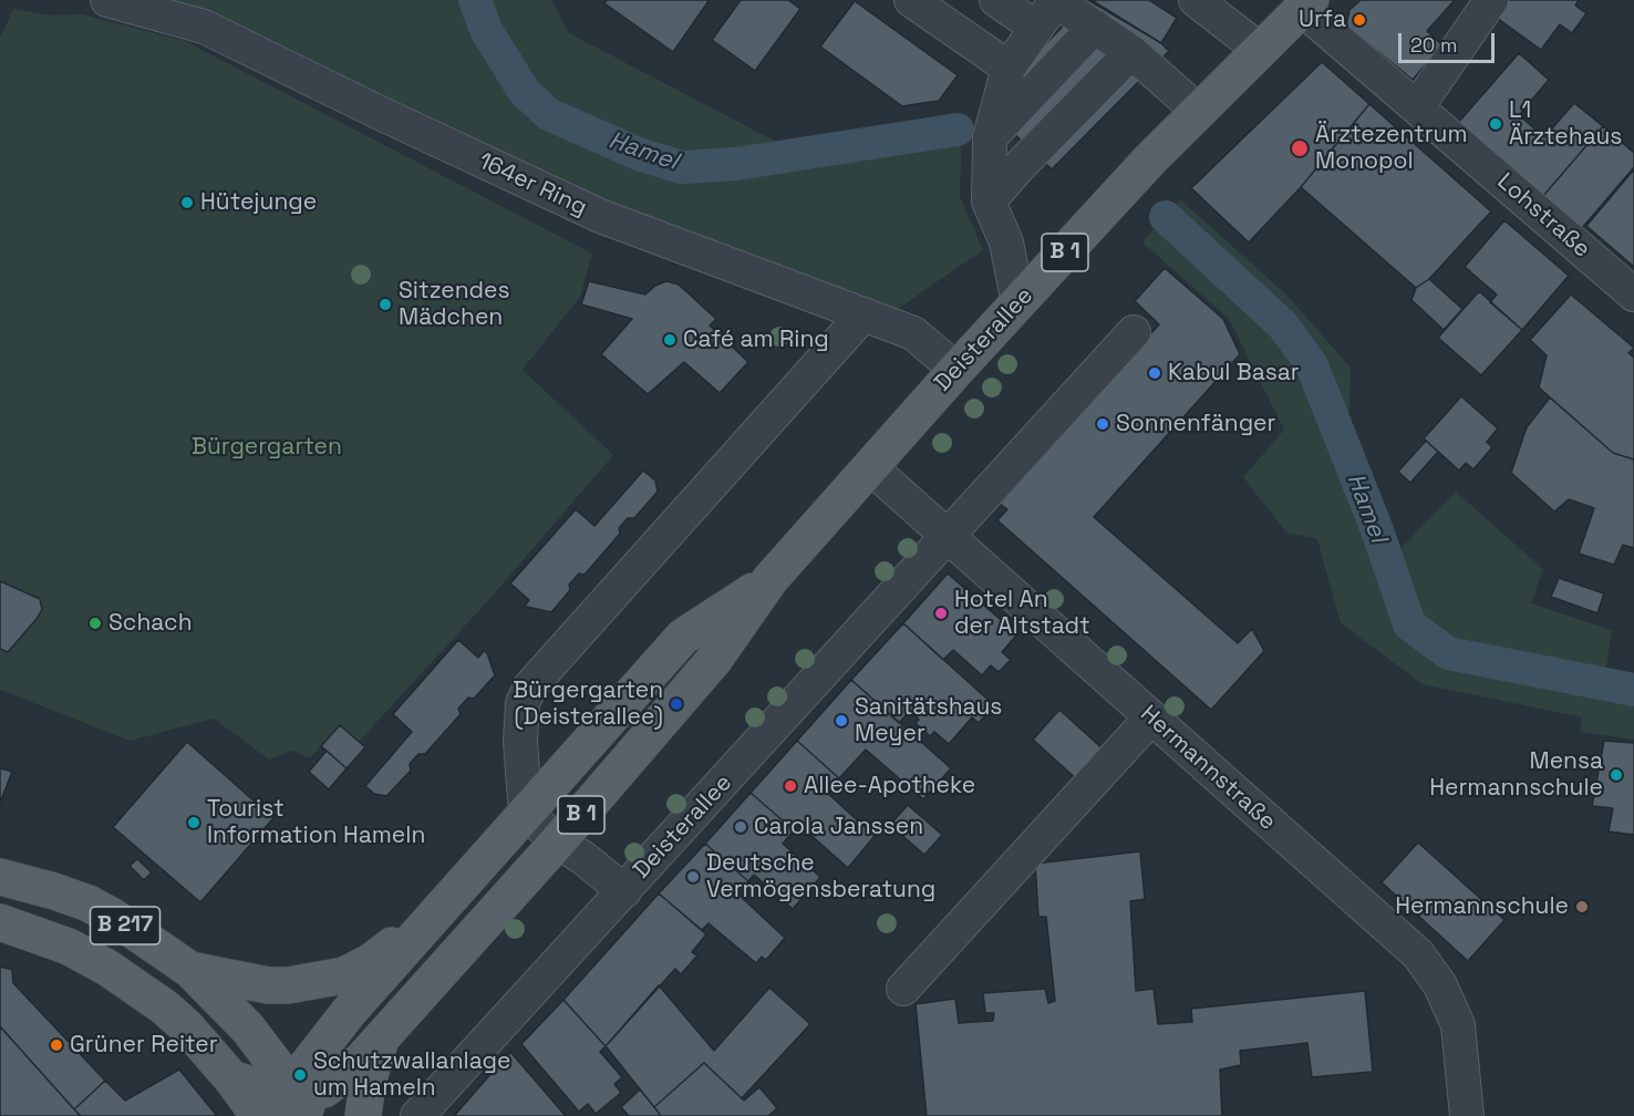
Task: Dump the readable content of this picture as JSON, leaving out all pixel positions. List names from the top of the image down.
{
  "streets": {
    "main road": ["B 1", "Deisterallee", "B 217"],
    "street": ["164er Ring", "Lohstraße", "Hermannstraße"]
  },
  "crossings": [
    ["164er Ring", "Deisterallee"],
    ["Lohstraße", "B 1"],
    ["B 1", "Deisterallee"],
    ["Deisterallee", "Hermannstraße"],
    ["Deisterallee", "B 217"]
  ],
  "water": ["Hamel"],
  "parks": ["Bürgergarten"],
  "places": [
    "Urfa",
    "L1 Ärztehaus",
    "Ärztezentrum Monopol",
    "Hütejunge",
    "Sitzendes Mädchen",
    "Café am Ring",
    "Kabul Basar",
    "Sonnenfänger",
    "Hotel An der Altstadt",
    "Schach",
    "Bürgergarten (Deisterallee)",
    "Sanitätshaus Meyer",
    "Mensa Hermannschule",
    "Allee-Apotheke",
    "Tourist Information Hameln",
    "Carola Janssen",
    "Deutsche Vermögensberatung",
    "Hermannschule",
    "Grüner Reiter",
    "Schutzwallanlage um Hameln"
  ],
  "scale_bar": "20 m"
}
